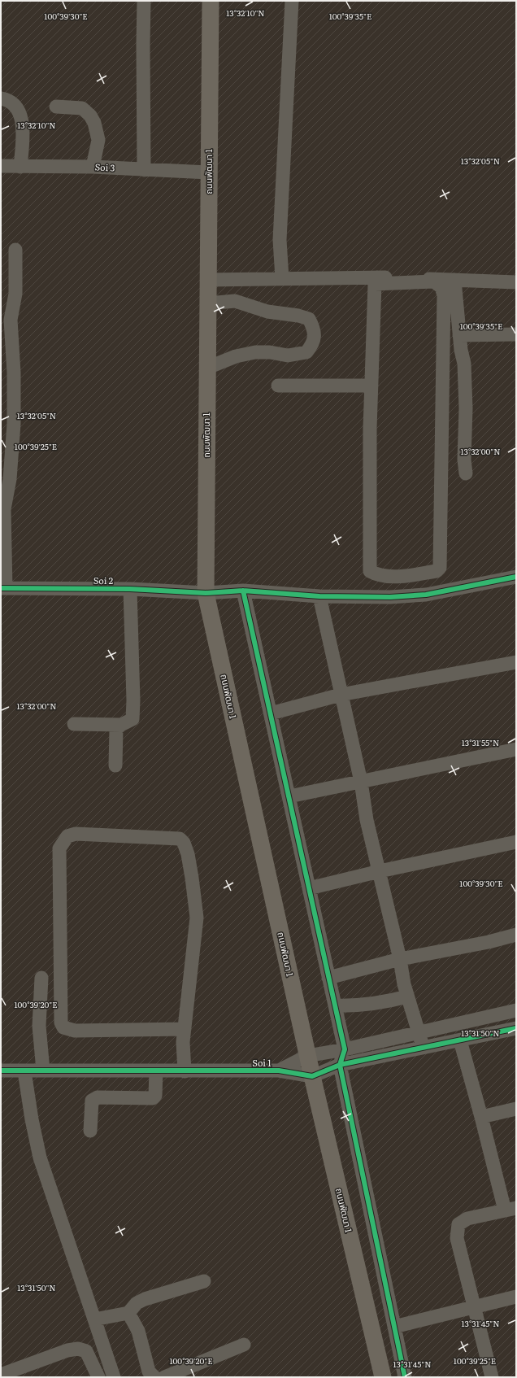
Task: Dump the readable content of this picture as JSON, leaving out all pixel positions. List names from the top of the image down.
{
  "streets": {
    "main road": ["ถนนพัฒนา 1"],
    "street": ["Soi 3", "Soi 2", "Soi 1"]
  },
  "crossings": [
    ["Soi 3", "ถนนพัฒนา 1"],
    ["ถนนพัฒนา 1", "Soi 2"],
    ["ถนนพัฒนา 1", "Soi 1"]
  ],
  "coordinates": [
    "13°32'10\"N",
    "100°39'30\"E",
    "100°39'35\"E",
    "13°32'05\"N",
    "100°39'25\"E",
    "13°32'00\"N",
    "13°31'55\"N",
    "100°39'20\"E",
    "13°31'50\"N",
    "13°31'45\"N"
  ]
}
